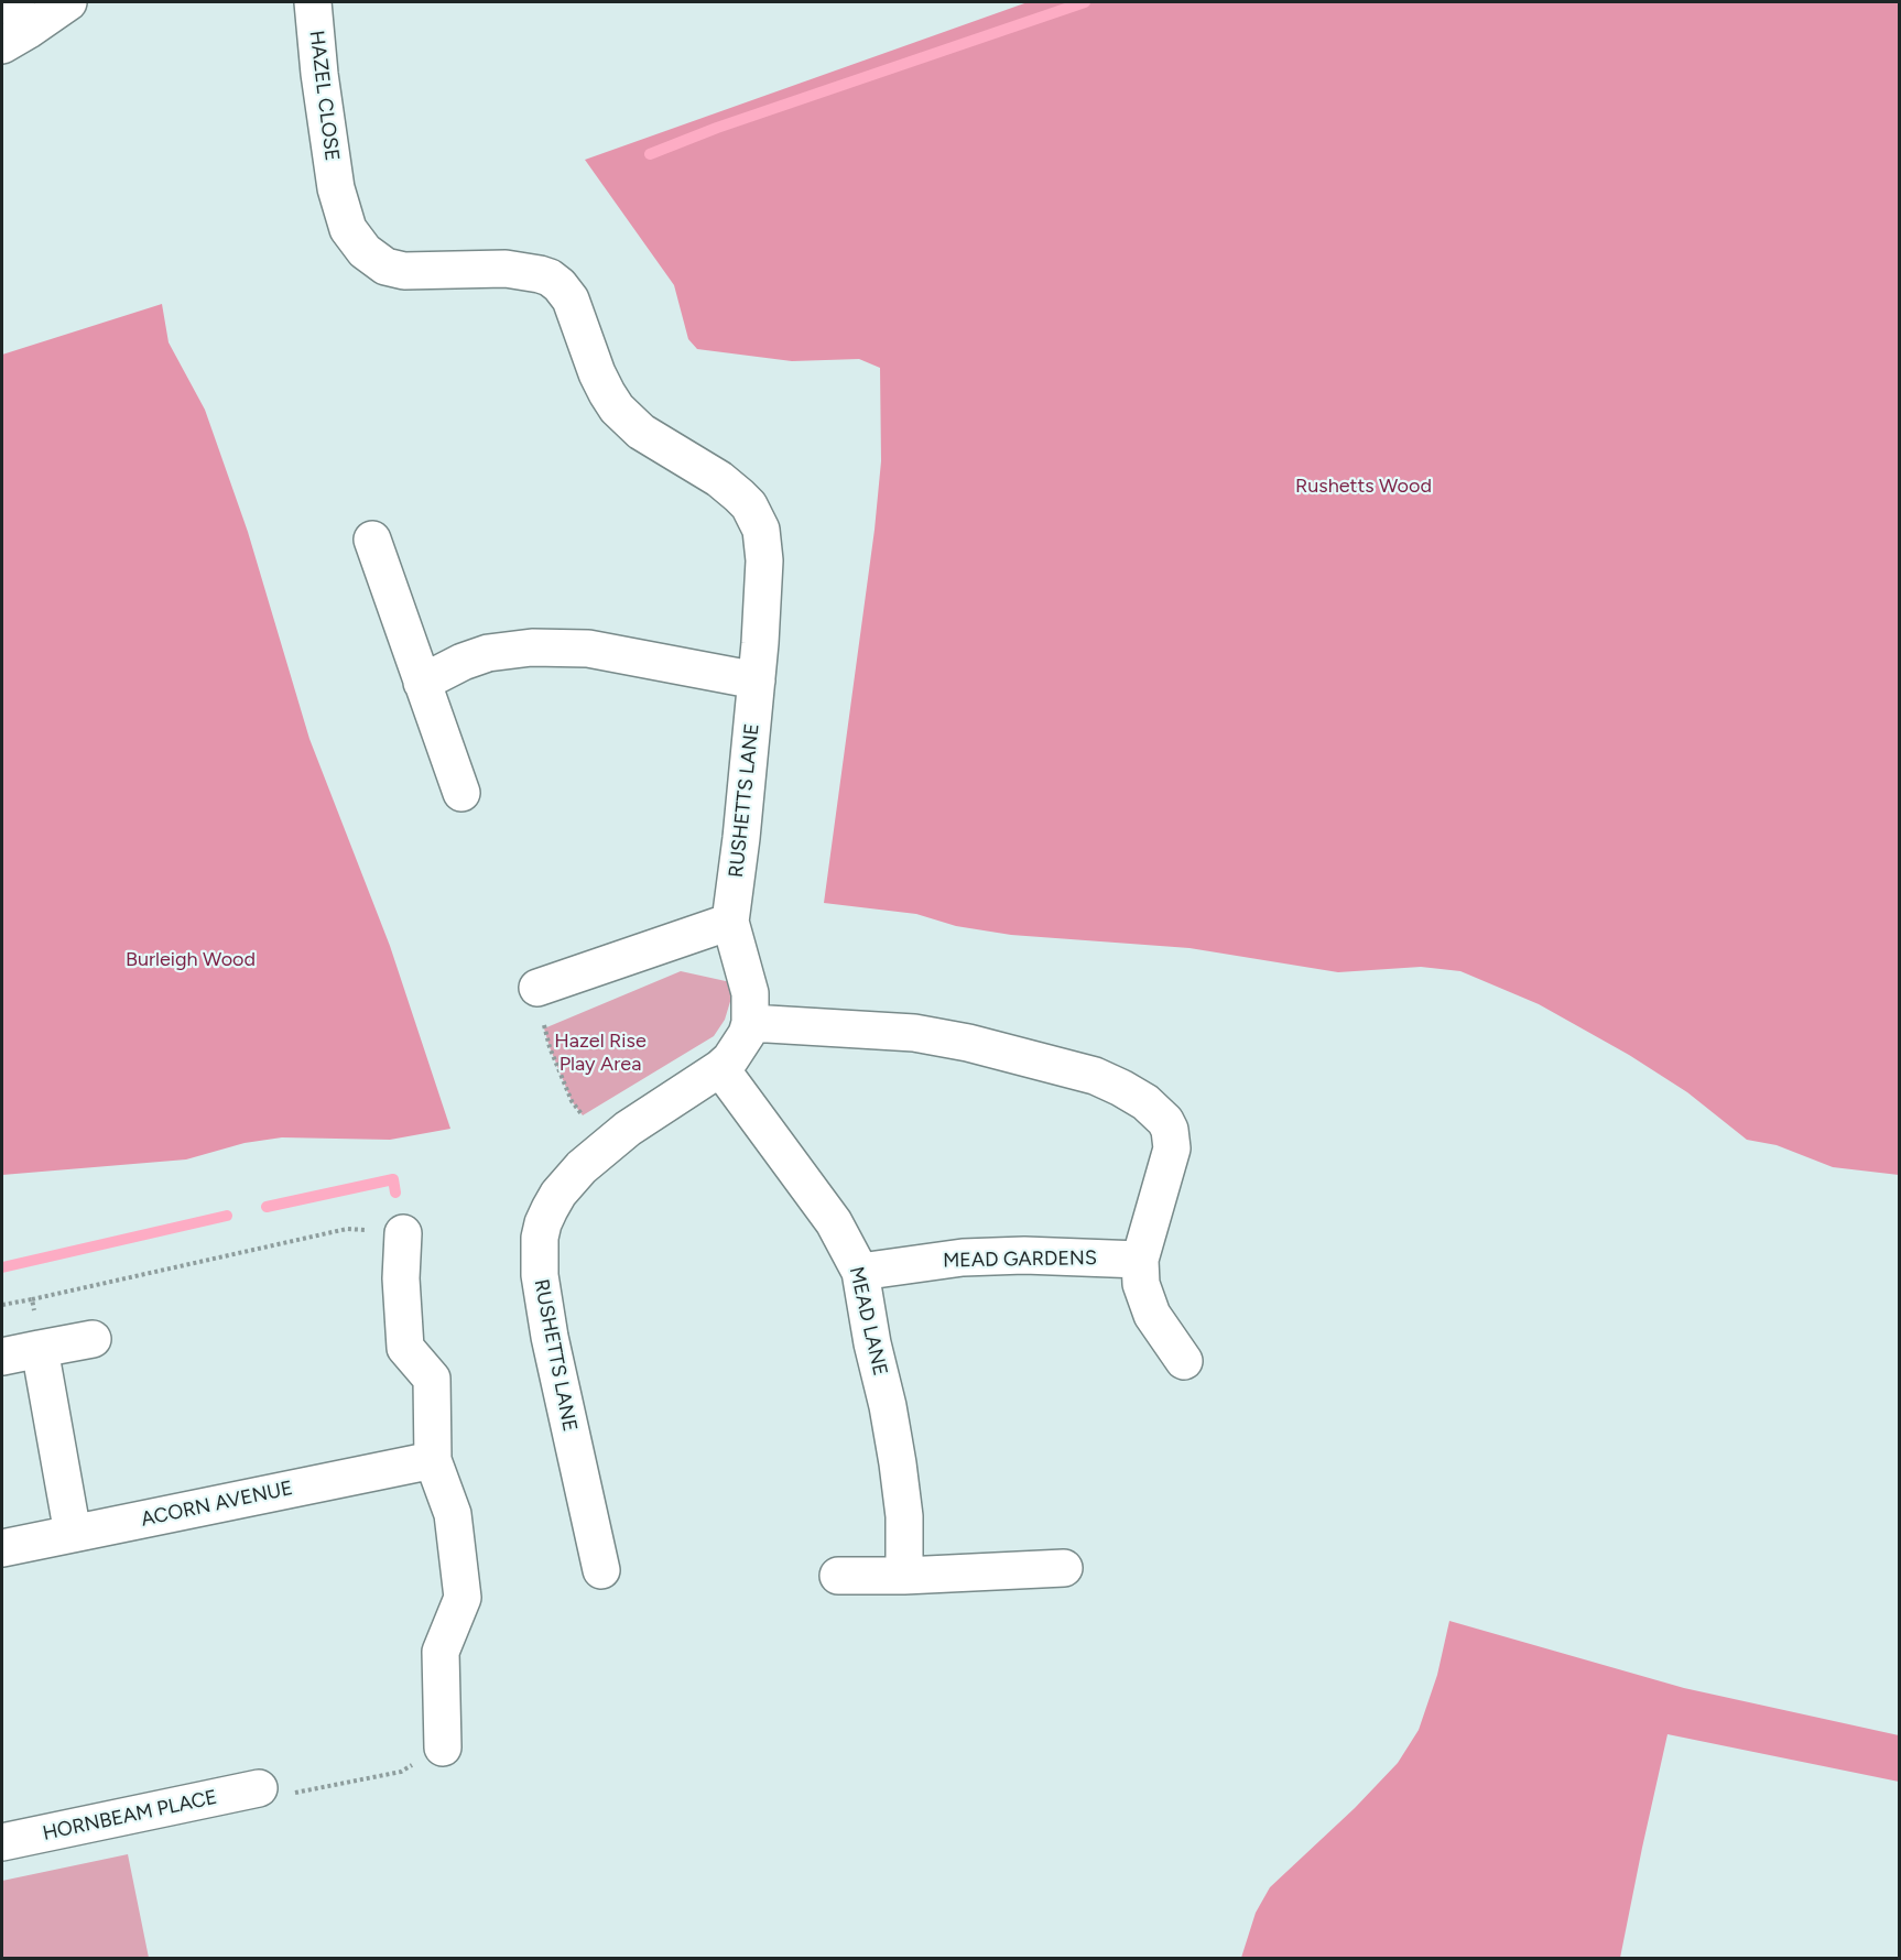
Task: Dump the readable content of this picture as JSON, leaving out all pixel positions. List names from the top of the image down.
{
  "streets": {
    "street": [
      "HAZEL CLOSE",
      "RUSHETTS LANE",
      "MEAD GARDENS",
      "MEAD LANE",
      "ACORN AVENUE",
      "HORNBEAM PLACE"
    ]
  },
  "crossings": [
    ["HAZEL CLOSE", "RUSHETTS LANE"],
    ["RUSHETTS LANE", "MEAD LANE"],
    ["MEAD GARDENS", "MEAD LANE"]
  ],
  "parks": ["Rushetts Wood", "Burleigh Wood", "Hazel Rise Play Area"]
}
